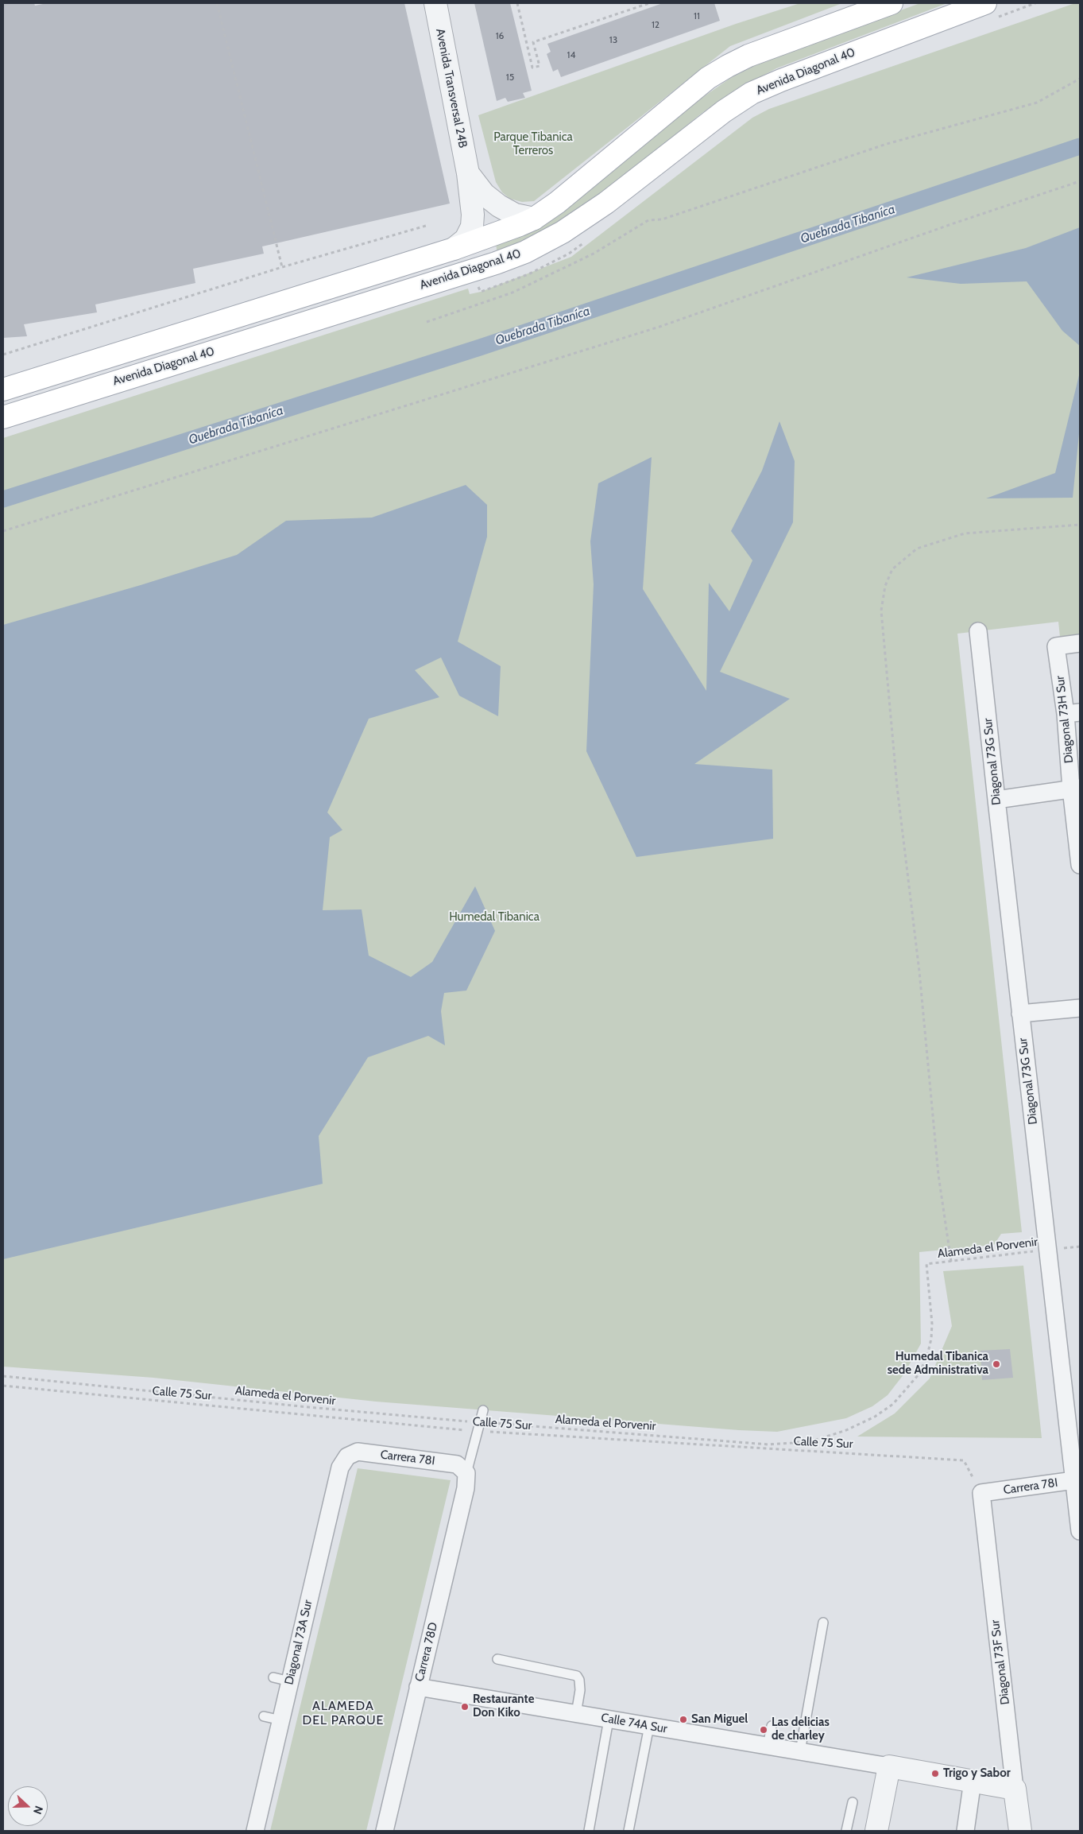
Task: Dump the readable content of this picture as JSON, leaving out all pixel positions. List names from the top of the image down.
{
  "streets": {
    "main road": ["Avenida Diagonal 40"],
    "street": [
      "Avenida Transversal 24B",
      "Diagonal 73H Sur",
      "Diagonal 73G Sur",
      "Carrera 78I",
      "Diagonal 73A Sur",
      "Carrera 78D",
      "Diagonal 73F Sur",
      "Calle 74A Sur"
    ],
    "path": ["Alameda el Porvenir", "Calle 75 Sur"]
  },
  "crossings": [
    ["Avenida Diagonal 40", "Avenida Transversal 24B"],
    ["Diagonal 73G Sur", "Alameda el Porvenir"],
    ["Diagonal 73G Sur", "Carrera 78I"],
    ["Alameda el Porvenir", "Calle 75 Sur"],
    ["Calle 75 Sur", "Carrera 78I"],
    ["Calle 75 Sur", "Diagonal 73F Sur"],
    ["Carrera 78I", "Diagonal 73A Sur"],
    ["Carrera 78I", "Carrera 78D"],
    ["Carrera 78I", "Diagonal 73F Sur"],
    ["Carrera 78D", "Calle 74A Sur"],
    ["Diagonal 73F Sur", "Calle 74A Sur"]
  ],
  "districts": ["ALAMEDA DEL PARQUE"],
  "water": ["Quebrada Tibaníca"],
  "parks": ["Parque Tibanica Terreros", "Humedal Tibanica"],
  "places": [
    "Humedal Tibanica sede Administrativa",
    "Restaurante Don Kiko",
    "San Miguel",
    "Las delicias de charley",
    "Trigo y Sabor"
  ],
  "house_numbers": [
    "11",
    "12",
    "16",
    "13",
    "14",
    "15"
  ],
  "north": "right"
}
